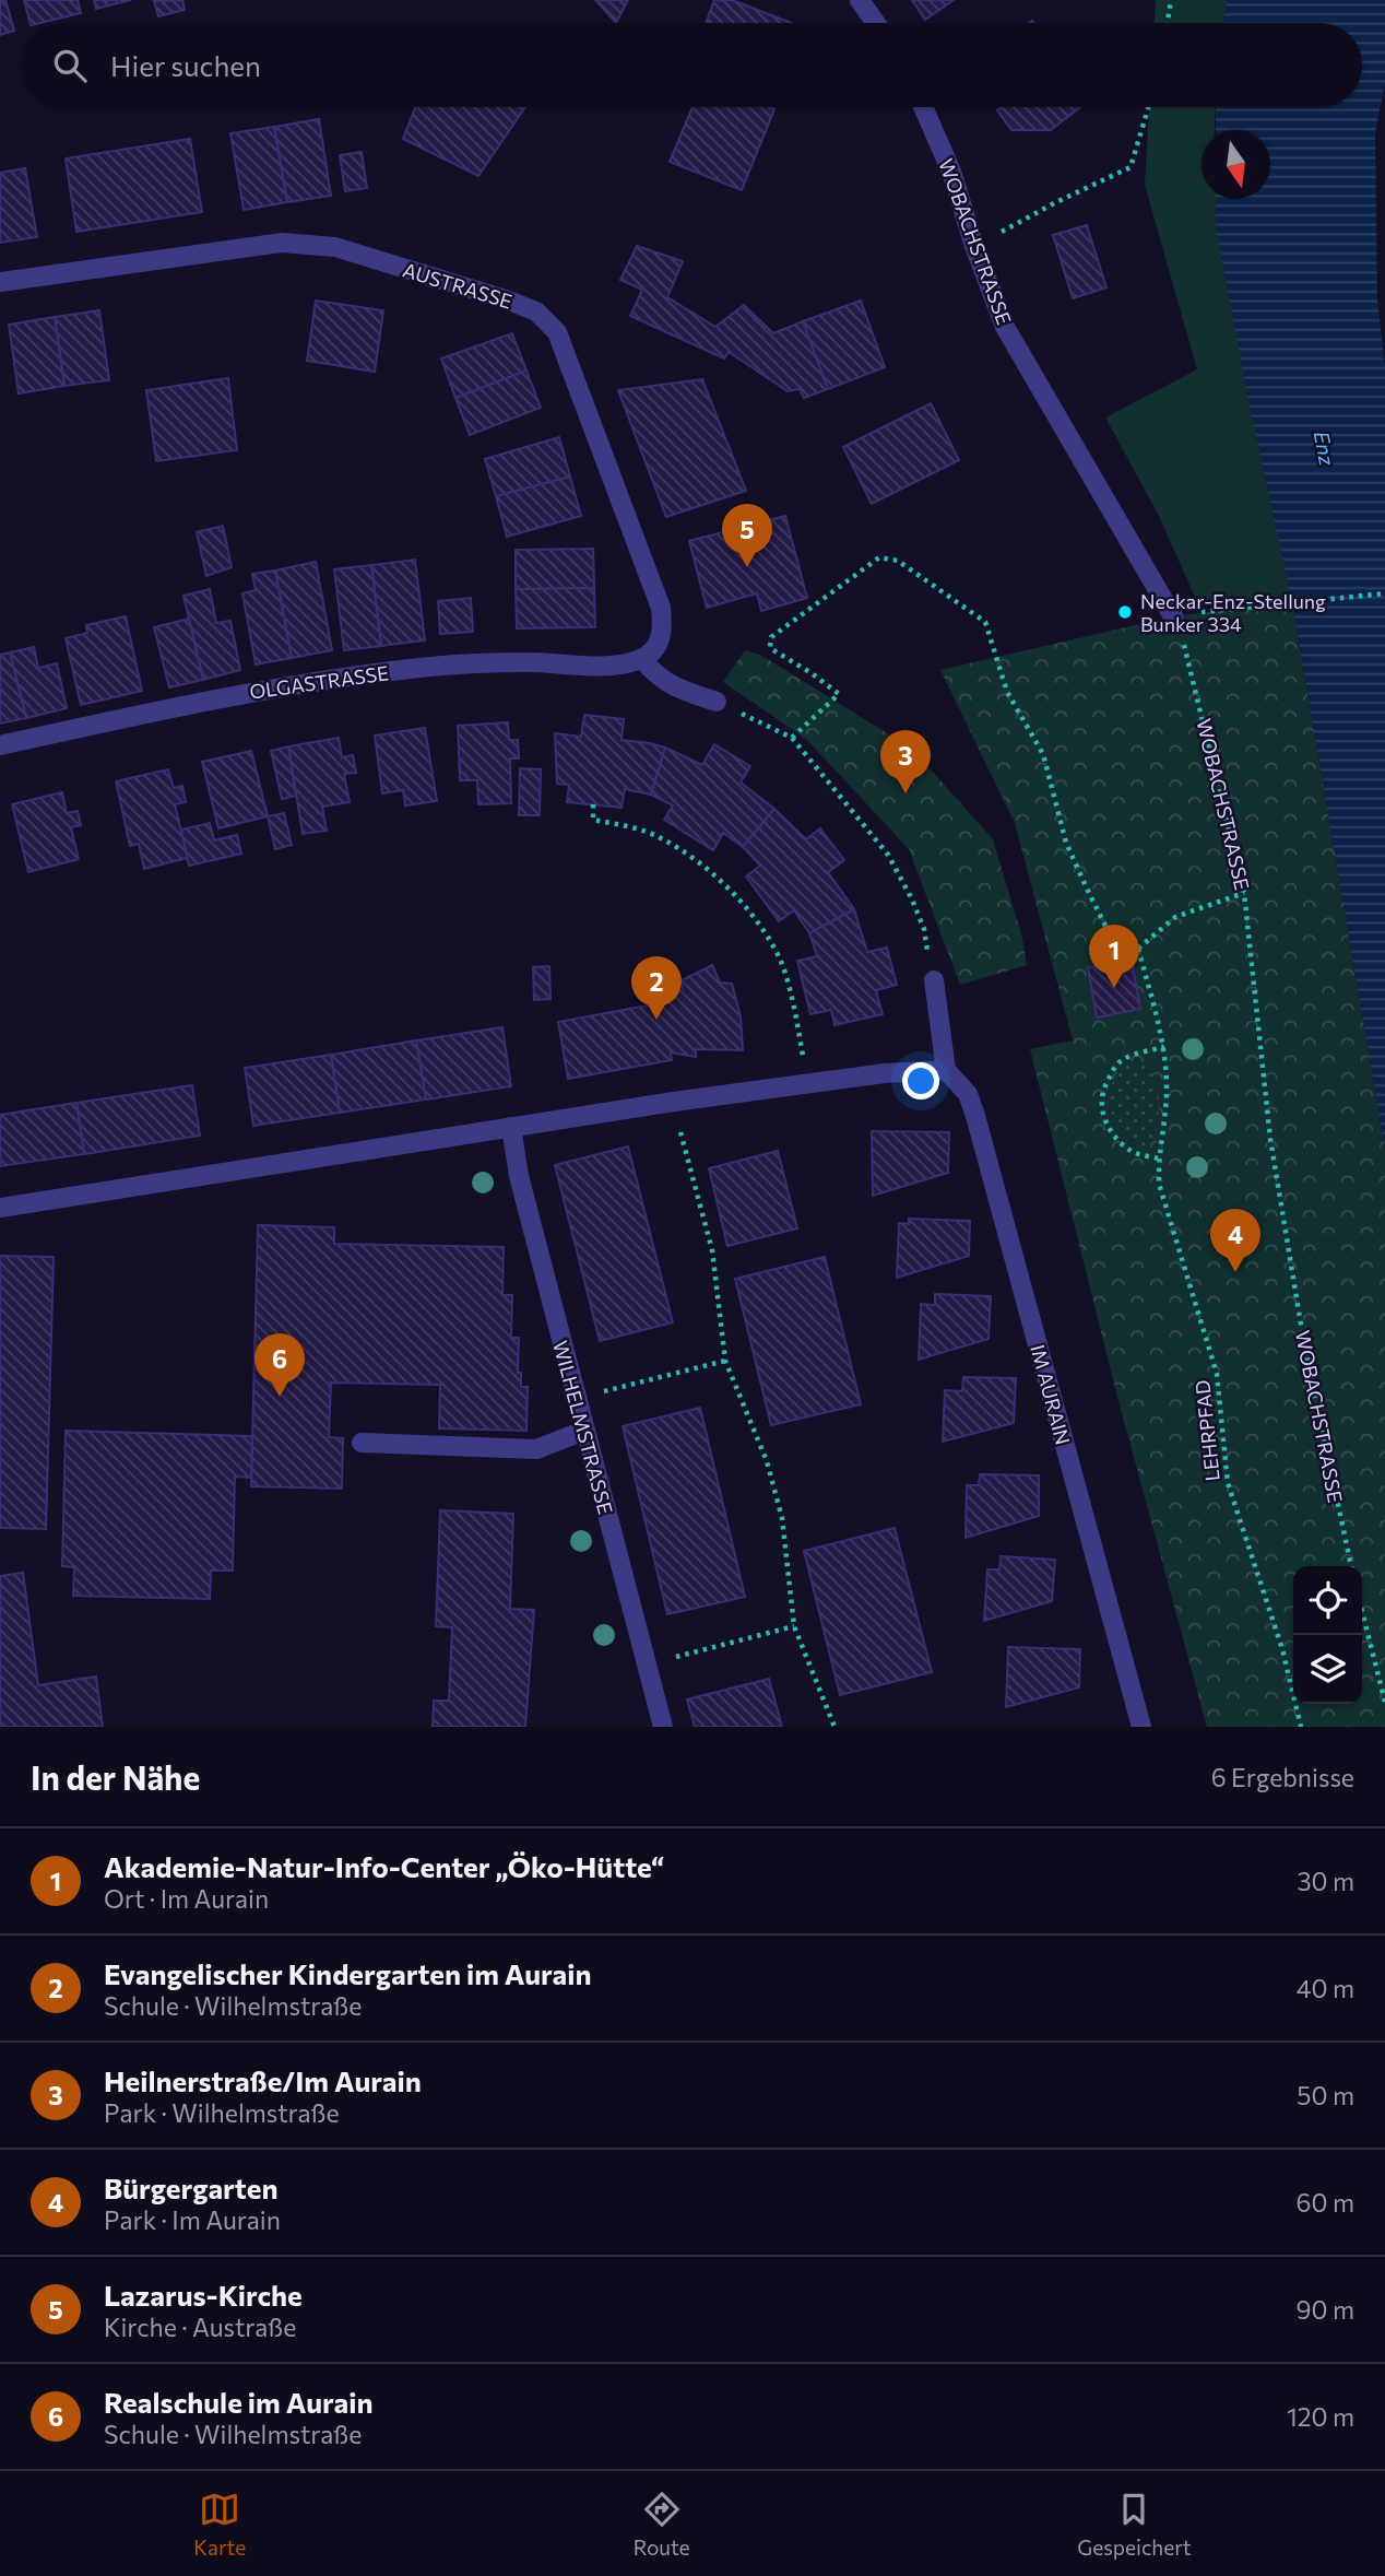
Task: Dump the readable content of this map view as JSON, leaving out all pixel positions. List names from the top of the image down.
{
  "streets": {
    "street": [
      "WOBACHSTRASSE",
      "AUSTRASSE",
      "OLGASTRASSE",
      "IM AURAIN",
      "WILHELMSTRASSE"
    ],
    "path": ["LEHRPFAD"]
  },
  "crossings": [
    ["AUSTRASSE", "OLGASTRASSE"]
  ],
  "water": ["Enz"],
  "places": ["Neckar-Enz-Stellung Bunker 334"],
  "north": "bottom",
  "page": {
    "search": "Hier suchen",
    "pins": [
      "5",
      "3",
      "1",
      "2",
      "4",
      "6"
    ],
    "heading": ["In der Nähe", "6 Ergebnisse"],
    "list": [
      {
        "mark": "1",
        "name": "Akademie-Natur-Info-Center „Öko-Hütte“",
        "note": "Ort · Im Aurain",
        "value": "30 m"
      },
      {
        "mark": "2",
        "name": "Evangelischer Kindergarten im Aurain",
        "note": "Schule · Wilhelmstraße",
        "value": "40 m"
      },
      {
        "mark": "3",
        "name": "Heilnerstraße/Im Aurain",
        "note": "Park · Wilhelmstraße",
        "value": "50 m"
      },
      {
        "mark": "4",
        "name": "Bürgergarten",
        "note": "Park · Im Aurain",
        "value": "60 m"
      },
      {
        "mark": "5",
        "name": "Lazarus-Kirche",
        "note": "Kirche · Austraße",
        "value": "90 m"
      },
      {
        "mark": "6",
        "name": "Realschule im Aurain",
        "note": "Schule · Wilhelmstraße",
        "value": "120 m"
      }
    ],
    "nav": ["Karte", "Route", "Gespeichert"]
  }
}
